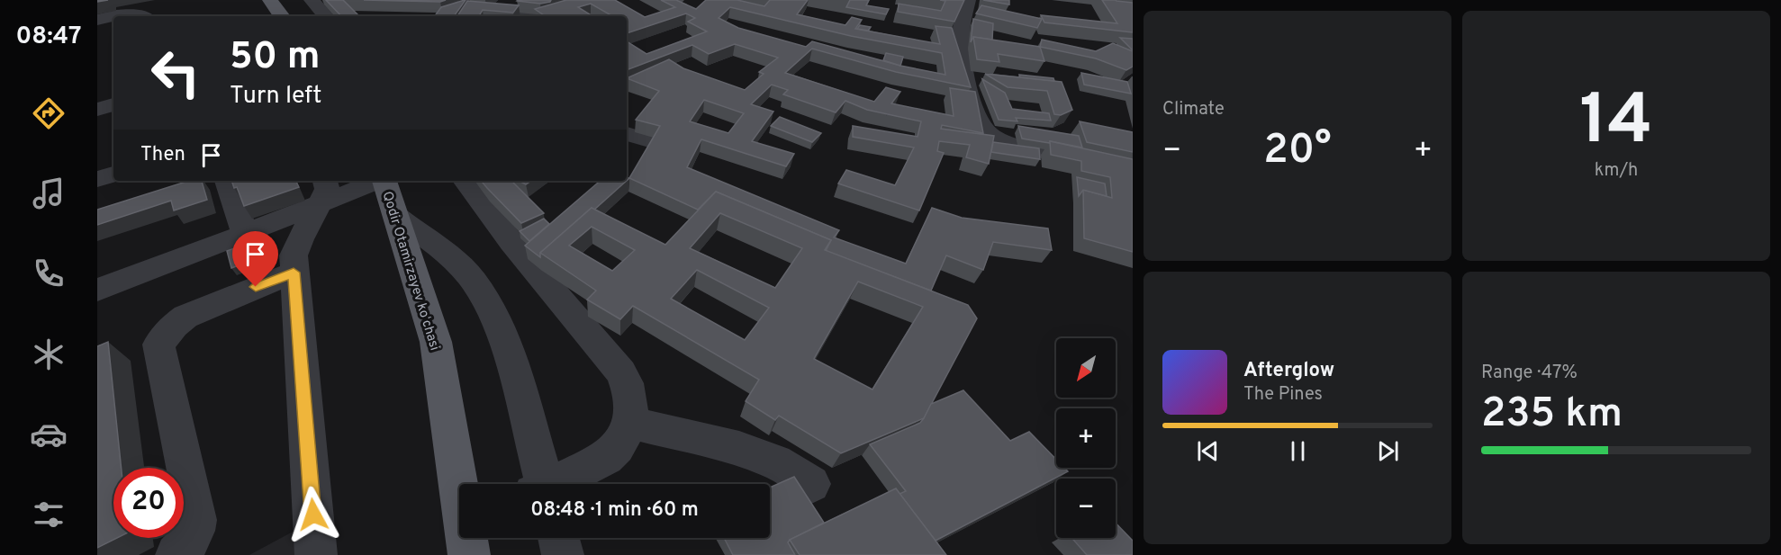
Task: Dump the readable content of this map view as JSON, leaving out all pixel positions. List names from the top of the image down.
{
  "streets": {
    "main road": ["Qodir Otamirzayev koʻchasi"]
  },
  "north": "bottom left",
  "page": {
    "tabs": "08:47",
    "tile": [
      "Climate",
      ["14", "km/h"],
      ["Range · 47%", "235 km"]
    ],
    "turn": ["50 m", "Turn left"],
    "then": "Then",
    "heat": ["−", "20°", "+"],
    "map_buttons": ["+", "−"],
    "song": ["Afterglow", "The Pines"],
    "limit": "20",
    "trip": "08:48 · 1 min · 60 m"
  }
}
